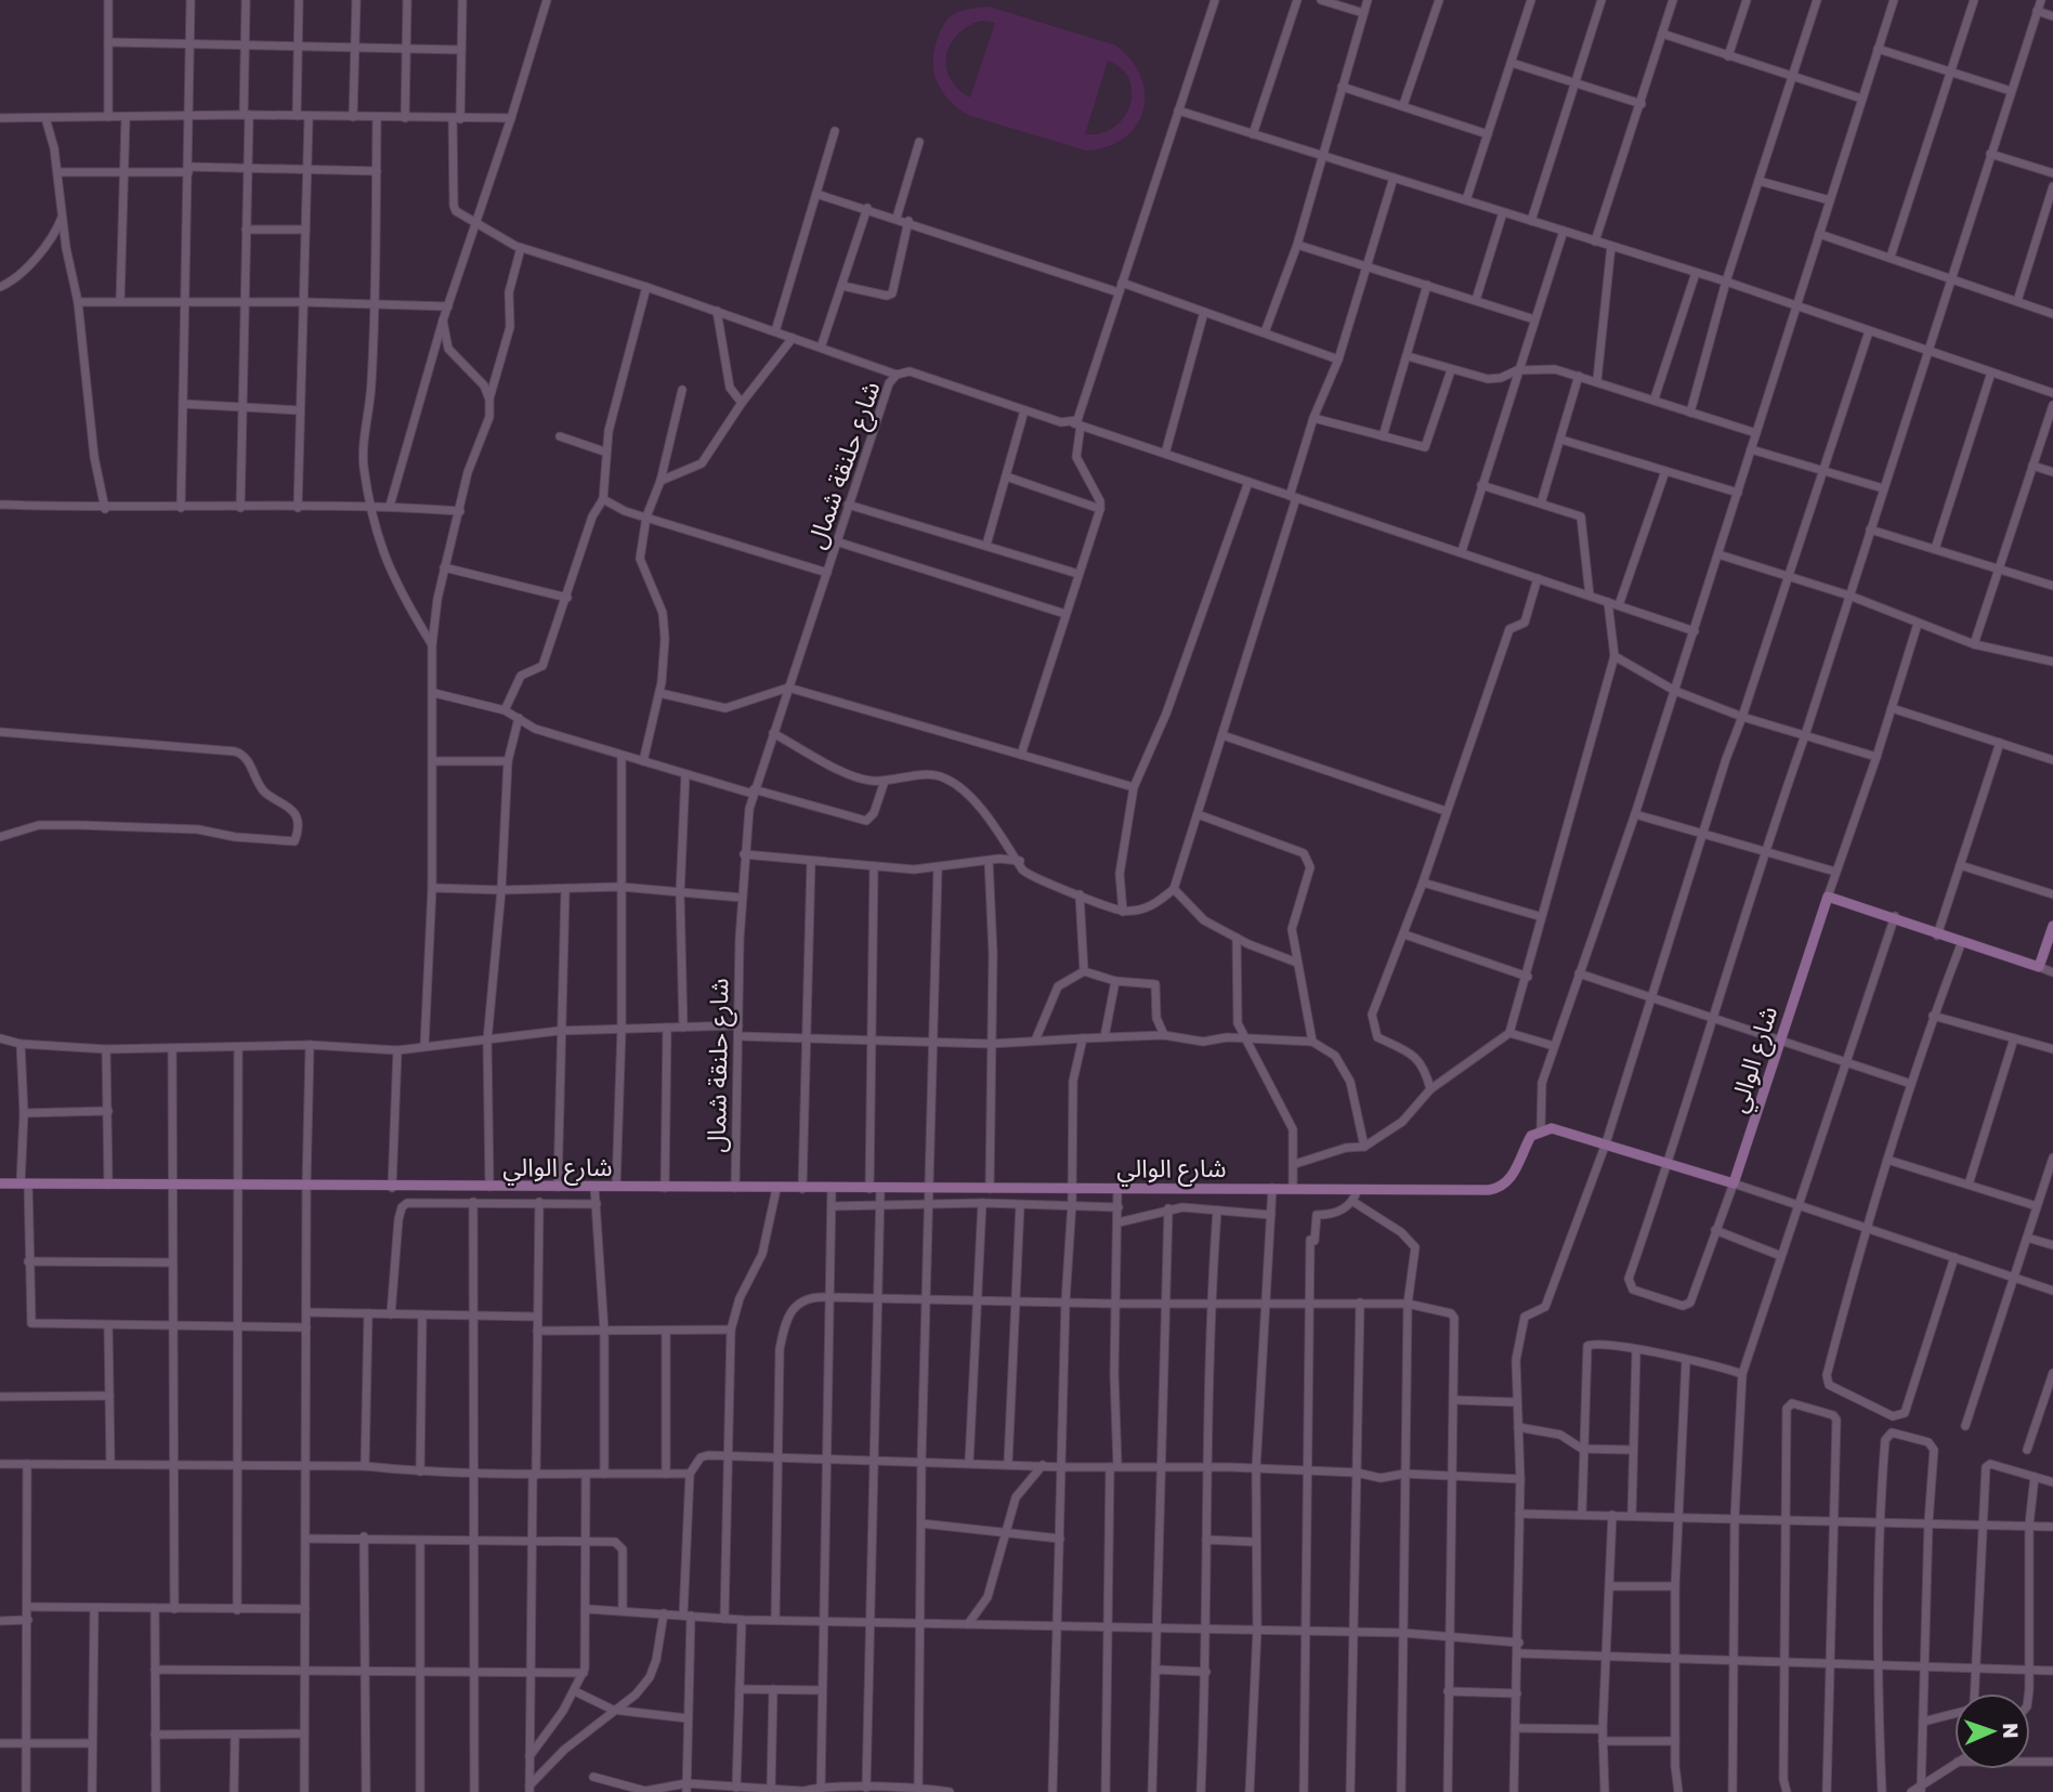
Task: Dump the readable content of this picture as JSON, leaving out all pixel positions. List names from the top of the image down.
{
  "streets": {
    "main road": ["شارع الوالي"],
    "street": ["شارع حلنقة شمال"]
  },
  "crossings": [
    ["شارع حلنقة شمال", "شارع الوالي"]
  ],
  "north": "right"
}
